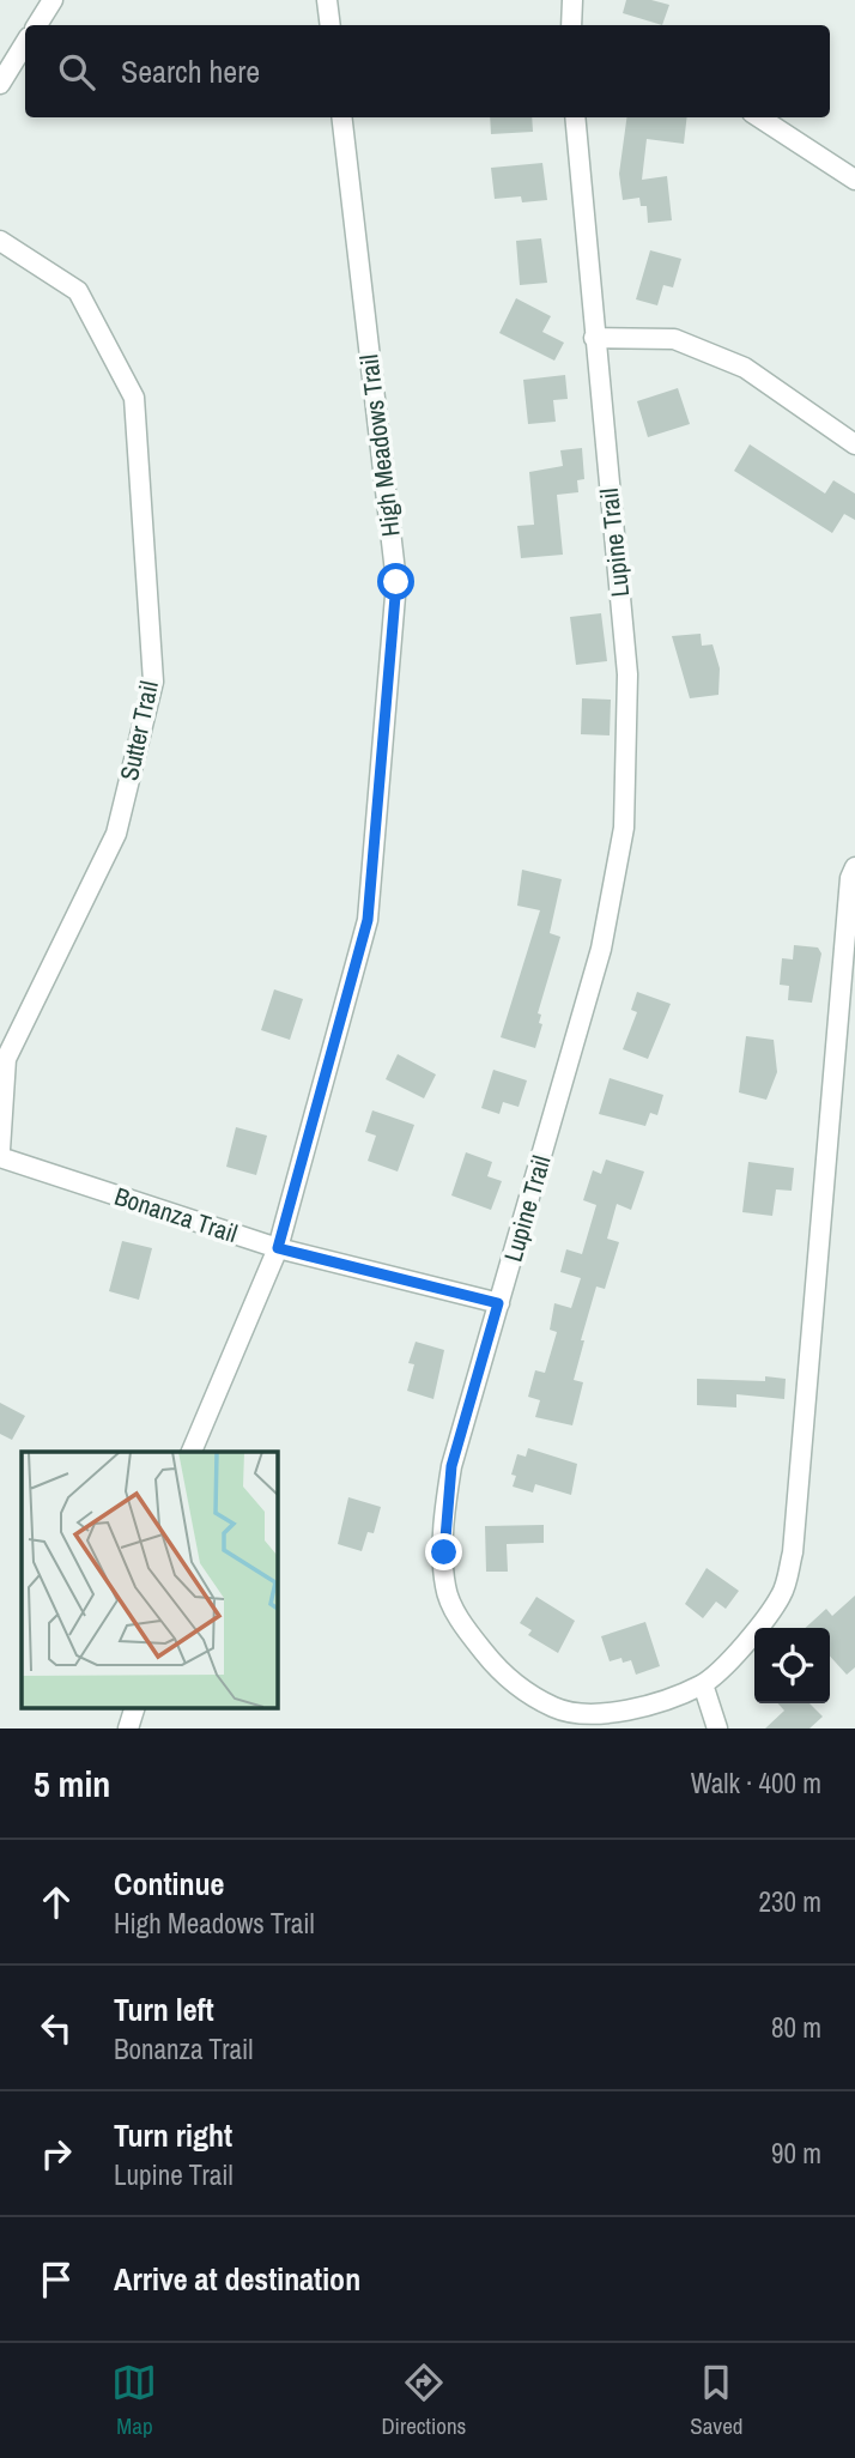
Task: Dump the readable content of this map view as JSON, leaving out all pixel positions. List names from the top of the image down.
{
  "streets": {
    "street": [
      "High Meadows Trail",
      "Lupine Trail",
      "Sutter Trail",
      "Bonanza Trail"
    ]
  },
  "crossings": [
    ["High Meadows Trail", "Bonanza Trail"],
    ["Lupine Trail", "Bonanza Trail"]
  ],
  "page": {
    "search": "Search here",
    "heading": ["5 min", "Walk · 400 m"],
    "list": [
      ["Continue", "High Meadows Trail", "230 m"],
      ["Turn left", "Bonanza Trail", "80 m"],
      ["Turn right", "Lupine Trail", "90 m"],
      "Arrive at destination"
    ],
    "nav": ["Map", "Directions", "Saved"]
  }
}
